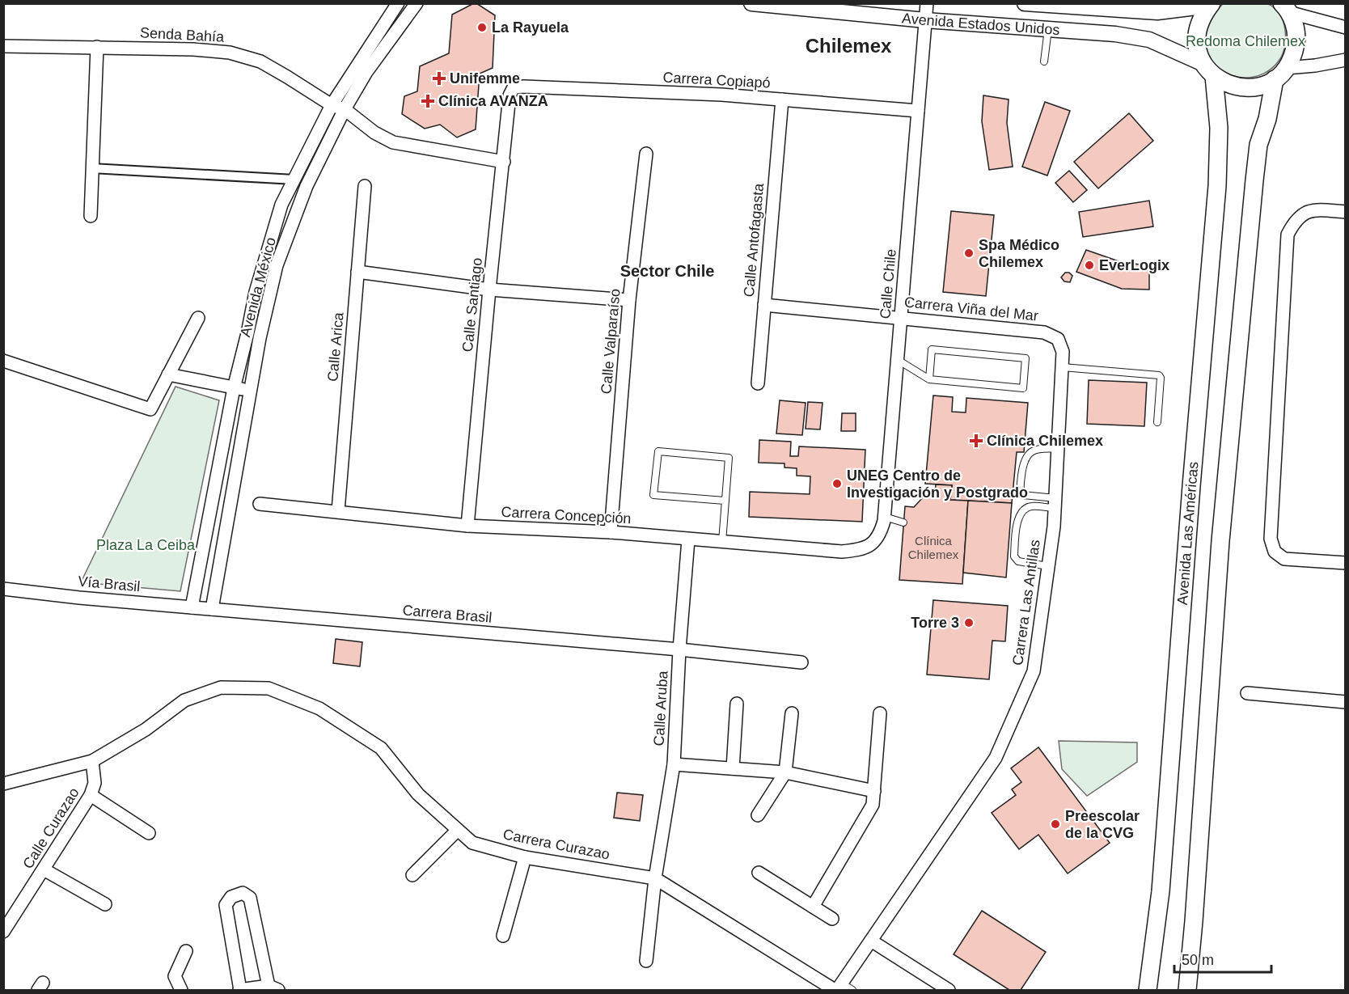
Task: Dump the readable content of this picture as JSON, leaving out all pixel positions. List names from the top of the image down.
{
  "streets": {
    "main road": ["Avenida Las Américas"],
    "street": [
      "Avenida Estados Unidos",
      "Senda Bahía",
      "Carrera Copiapó",
      "Calle Antofagasta",
      "Calle Chile",
      "Avenida México",
      "Calle Santiago",
      "Carrera Viña del Mar",
      "Calle Valparaíso",
      "Calle Arica",
      "Carrera Concepción",
      "Vía Brasil",
      "Carrera Las Antillas",
      "Carrera Brasil",
      "Calle Aruba",
      "Calle Curazao",
      "Carrera Curazao"
    ]
  },
  "crossings": [
    ["Avenida Estados Unidos", "Calle Chile"],
    ["Avenida Estados Unidos", "Avenida Las Américas"],
    ["Senda Bahía", "Avenida México"],
    ["Carrera Copiapó", "Calle Antofagasta"],
    ["Carrera Copiapó", "Calle Chile"],
    ["Carrera Copiapó", "Calle Santiago"],
    ["Calle Antofagasta", "Carrera Viña del Mar"],
    ["Calle Chile", "Carrera Viña del Mar"],
    ["Calle Chile", "Carrera Concepción"],
    ["Avenida México", "Vía Brasil"],
    ["Avenida México", "Carrera Brasil"],
    ["Calle Santiago", "Carrera Concepción"],
    ["Carrera Viña del Mar", "Carrera Las Antillas"],
    ["Calle Valparaíso", "Carrera Concepción"],
    ["Calle Arica", "Carrera Concepción"],
    ["Carrera Concepción", "Calle Aruba"],
    ["Vía Brasil", "Carrera Brasil"],
    ["Carrera Brasil", "Calle Aruba"],
    ["Calle Aruba", "Carrera Curazao"],
    ["Calle Curazao", "Carrera Curazao"]
  ],
  "districts": ["Chilemex", "Sector Chile"],
  "parks": ["Redoma Chilemex", "Plaza La Ceiba"],
  "places": {
    "other": [
      "La Rayuela",
      "Spa Médico Chilemex",
      "EverLogix",
      "UNEG Centro de Investigación y Postgrado",
      "Torre 3",
      "Preescolar de la CVG"
    ],
    "health": ["Unifemme", "Clínica AVANZA", "Clínica Chilemex"]
  },
  "house_numbers": ["Clínica Chilemex"],
  "scale_bar": "50 m"
}
